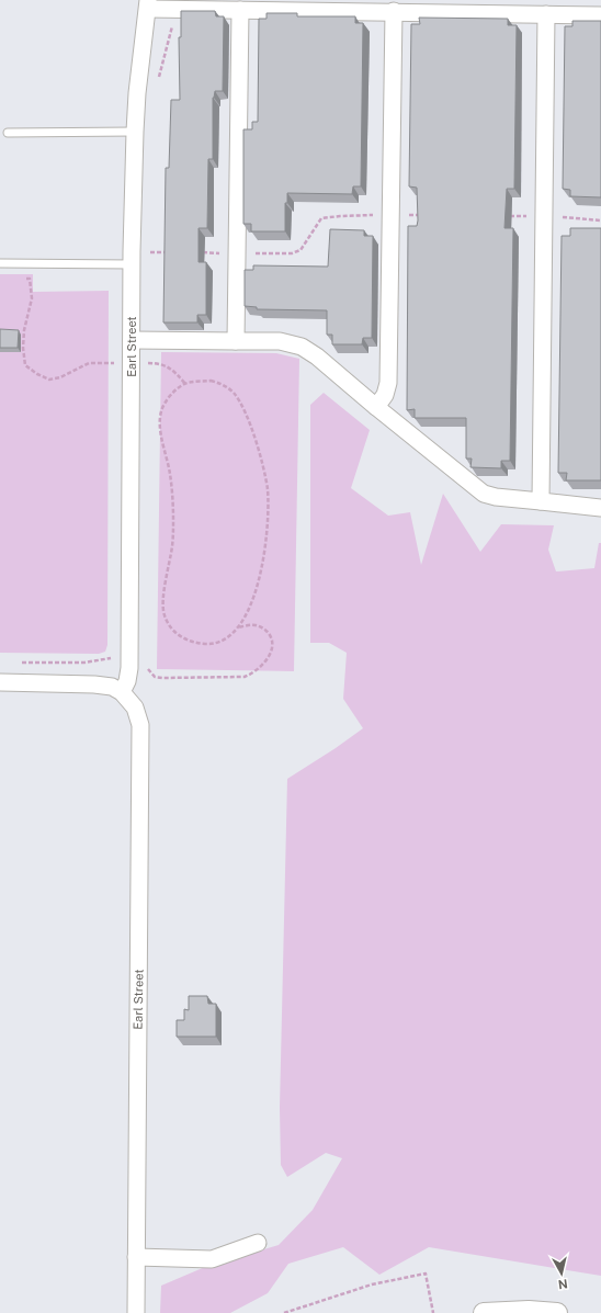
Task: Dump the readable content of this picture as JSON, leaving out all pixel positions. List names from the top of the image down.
{
  "streets": {
    "street": ["Earl Street"]
  },
  "north": "bottom"
}
